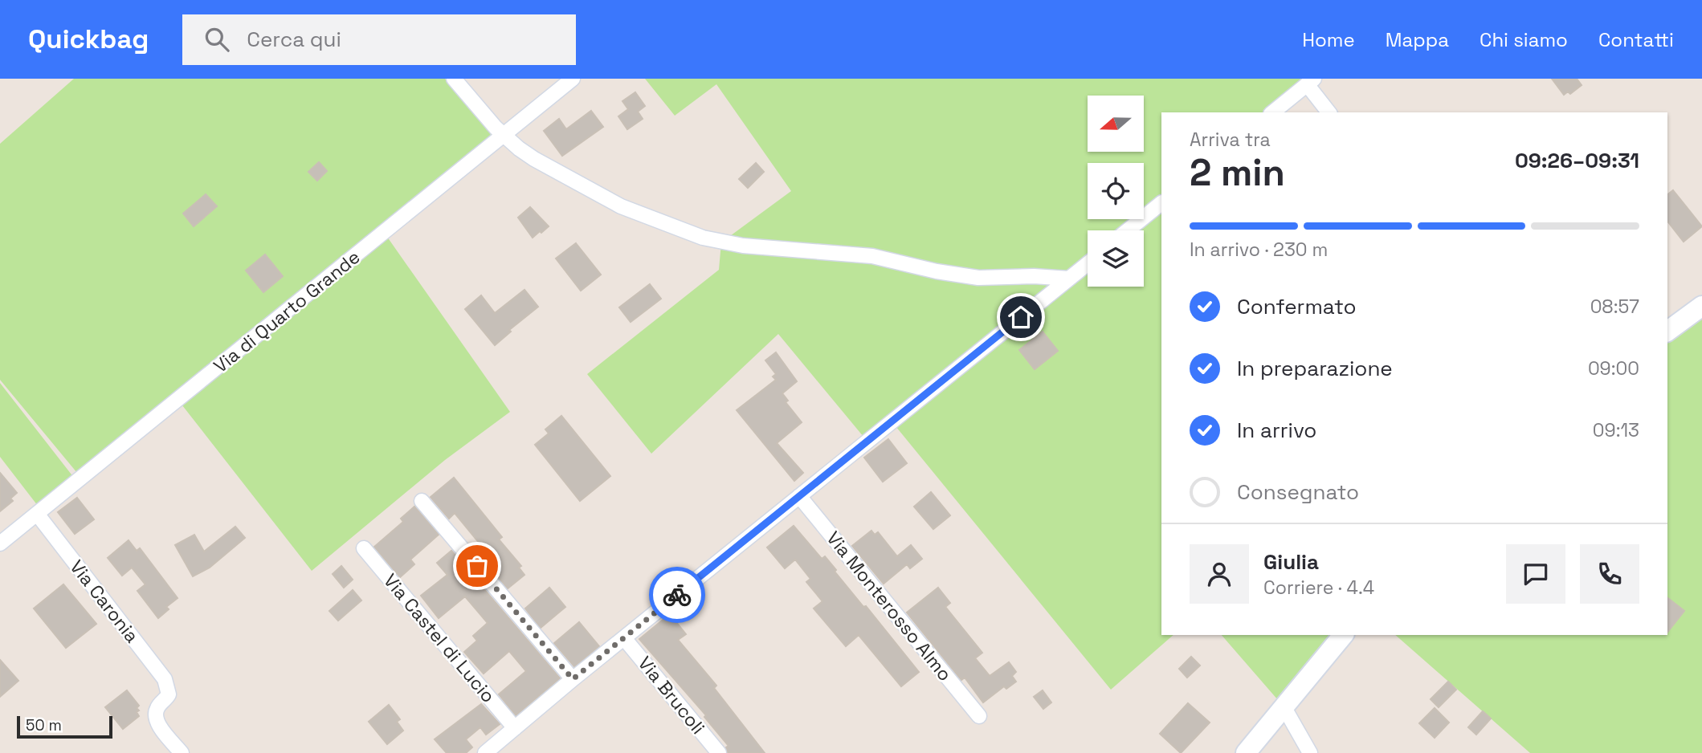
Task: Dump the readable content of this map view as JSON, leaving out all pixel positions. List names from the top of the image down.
{
  "streets": {
    "street": [
      "Via di Quarto Grande",
      "Via Caronia",
      "Via Monterosso Almo",
      "Via Castel di Lucio",
      "Via Brucoli"
    ]
  },
  "crossings": [
    ["Via di Quarto Grande", "Via Caronia"]
  ],
  "scale_bar": "50 m",
  "north": "left",
  "page": {
    "header": "Quickbag",
    "search": "Cerca qui",
    "nav": [
      "Home",
      "Mappa",
      "Chi siamo",
      "Contatti"
    ],
    "heading": ["2 min", "Arriva tra", "09:26–09:31"],
    "panel": ["Giulia", "Corriere · 4.4"],
    "bar": "In arrivo · 230 m",
    "list": [
      ["Confermato", "08:57"],
      ["In preparazione", "09:00"],
      ["In arrivo", "09:13"],
      "Consegnato"
    ],
    "scale": "50 m"
  }
}
